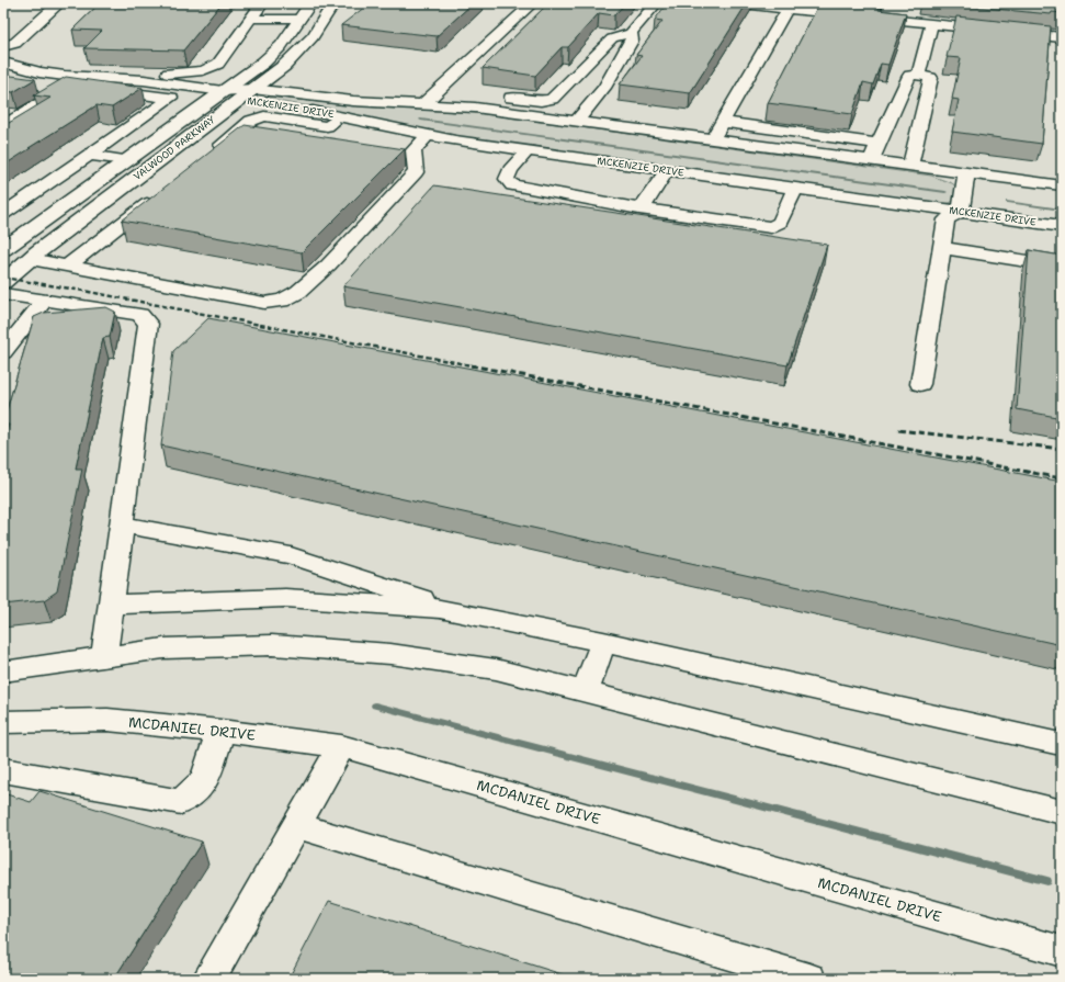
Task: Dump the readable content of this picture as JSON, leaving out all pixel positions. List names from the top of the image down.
{
  "streets": {
    "main road": ["VALWOOD PARKWAY"],
    "street": ["MCKENZIE DRIVE", "MCDANIEL DRIVE"]
  },
  "crossings": [
    ["MCKENZIE DRIVE", "VALWOOD PARKWAY"]
  ]
}
